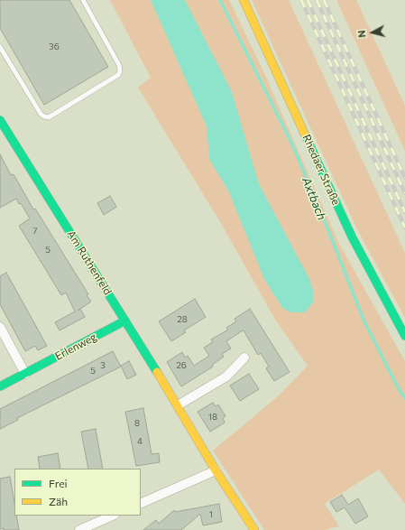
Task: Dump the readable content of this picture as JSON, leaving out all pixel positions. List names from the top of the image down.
{
  "streets": {
    "street": ["Rhedaer Straße", "Am Ruthenfeld", "Erlenweg"]
  },
  "crossings": [
    ["Am Ruthenfeld", "Erlenweg"]
  ],
  "water": ["Axtbach"],
  "house_numbers": [
    "36",
    "7",
    "5",
    "28",
    "3",
    "26",
    "5",
    "18",
    "8",
    "4",
    "1"
  ],
  "legend": ["Frei", "Zäh"],
  "north": "left"
}
